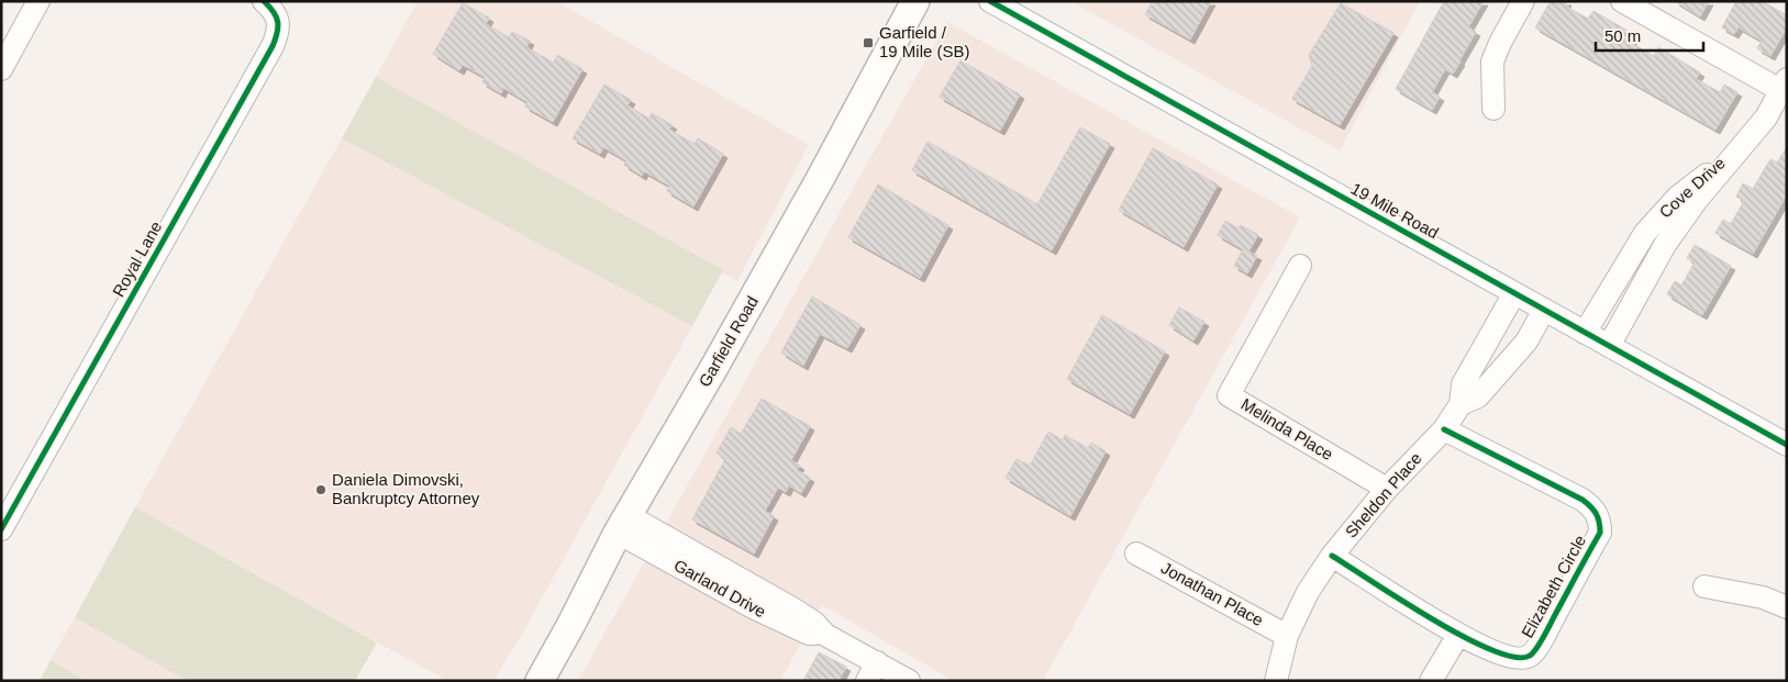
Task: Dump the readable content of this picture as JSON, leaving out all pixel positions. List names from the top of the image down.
{
  "streets": {
    "main road": ["Garfield Road"],
    "street": [
      "Cove Drive",
      "19 Mile Road",
      "Royal Lane",
      "Melinda Place",
      "Sheldon Place",
      "Elizabeth Circle",
      "Garland Drive",
      "Jonathan Place"
    ]
  },
  "crossings": [
    ["Cove Drive", "19 Mile Road"],
    ["19 Mile Road", "Sheldon Place"],
    ["Garfield Road", "Garland Drive"],
    ["Melinda Place", "Sheldon Place"],
    ["Sheldon Place", "Elizabeth Circle"],
    ["Sheldon Place", "Jonathan Place"]
  ],
  "places": {
    "transit": ["Garfield / 19 Mile (SB)"],
    "other": ["Daniela Dimovski, Bankruptcy Attorney"]
  },
  "scale_bar": "50 m"
}
